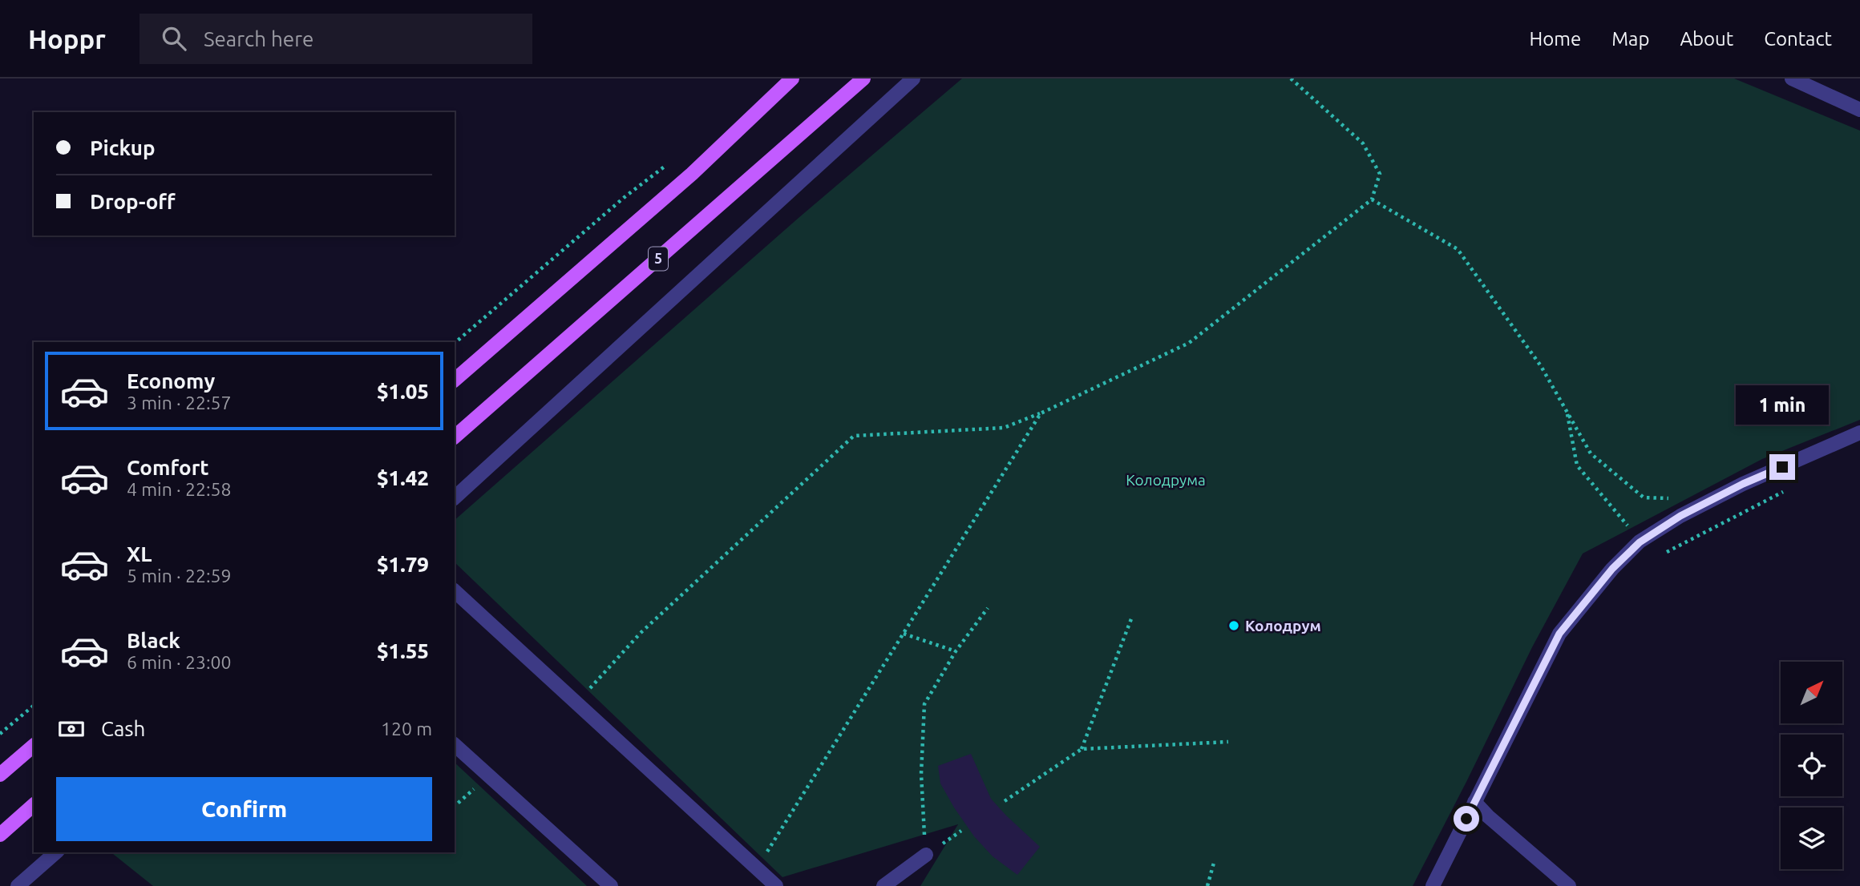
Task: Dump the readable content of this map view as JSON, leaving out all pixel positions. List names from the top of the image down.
{
  "streets": {
    "main road": ["5"]
  },
  "parks": ["Колодрума"],
  "places": ["Колодрум"],
  "north": "top right",
  "page": {
    "header": "Hoppr",
    "search": "Search here",
    "nav": [
      "Home",
      "Map",
      "About",
      "Contact"
    ],
    "banner": ["Pickup", "Drop-off"],
    "list": [
      {
        "name": "Economy",
        "note": "3 min · 22:57",
        "value": "$1.05"
      },
      {
        "name": "Comfort",
        "note": "4 min · 22:58",
        "value": "$1.42"
      },
      {
        "name": "XL",
        "note": "5 min · 22:59",
        "value": "$1.79"
      },
      {
        "name": "Black",
        "note": "6 min · 23:00",
        "value": "$1.55"
      }
    ],
    "bubble": "1 min",
    "pay": ["Cash", "120 m"],
    "buttons": "Confirm"
  }
}
